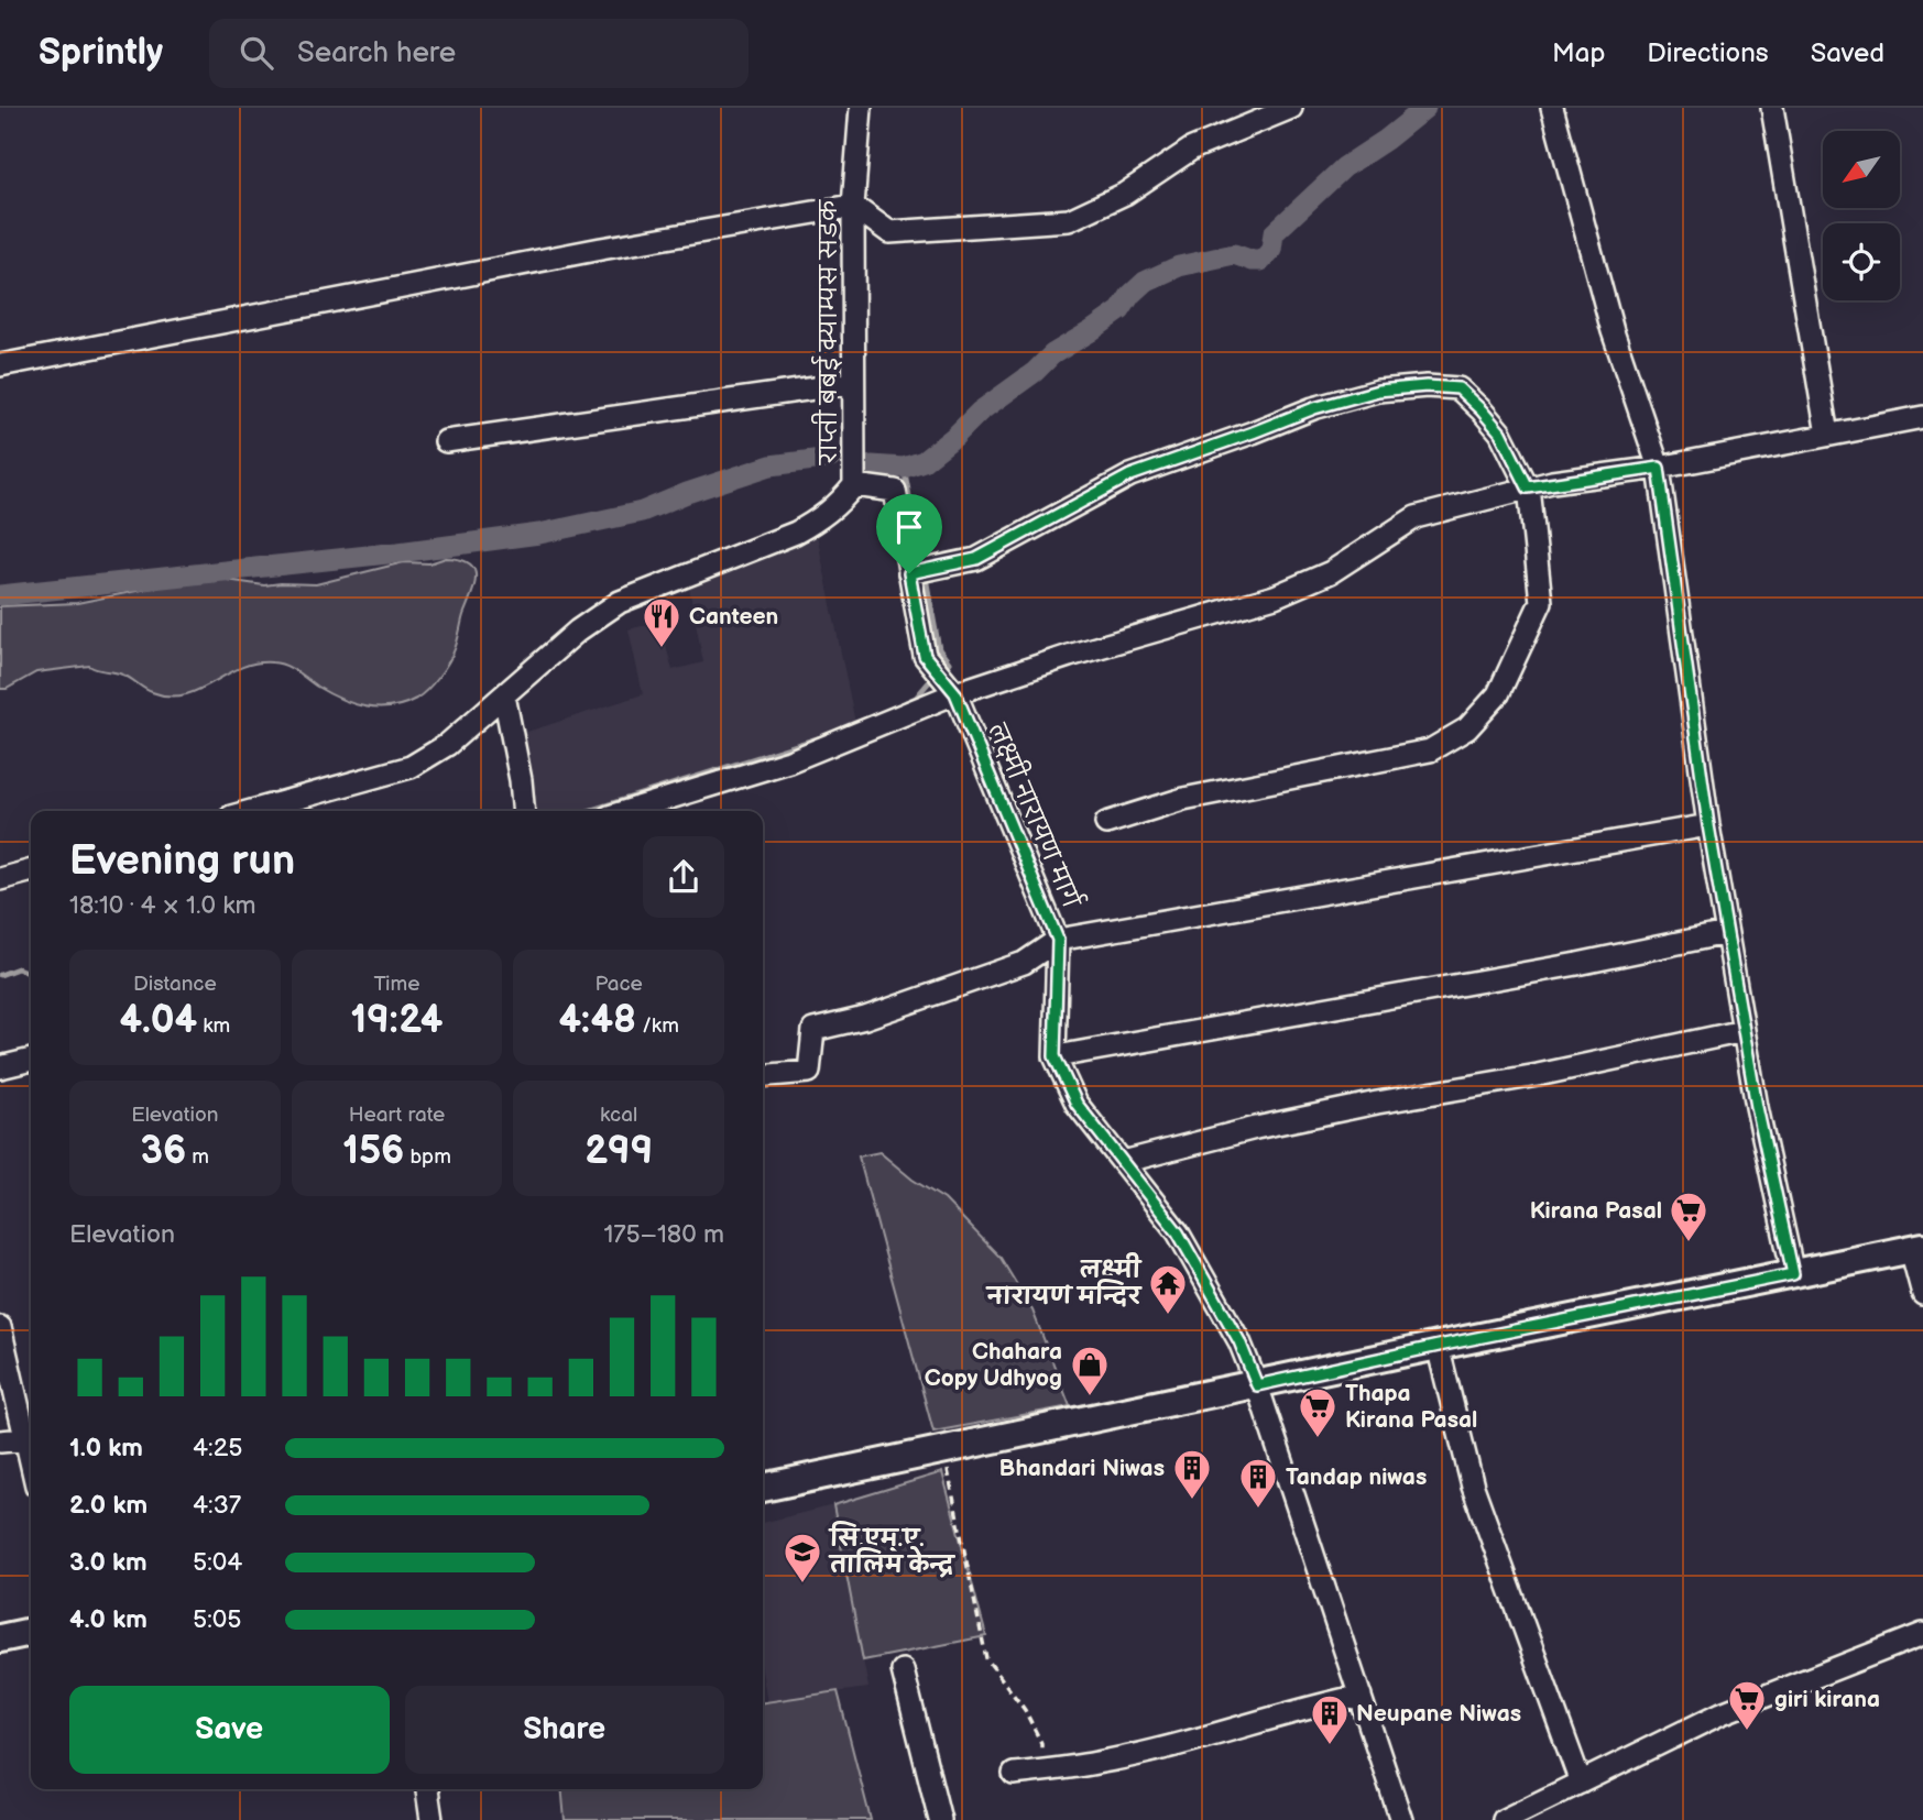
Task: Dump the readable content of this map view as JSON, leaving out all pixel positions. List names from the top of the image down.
{
  "streets": {
    "street": ["राप्ती बबई क्याम्पस सडक", "लक्ष्मी नारायण मार्ग"]
  },
  "crossings": [
    ["राप्ती बबई क्याम्पस सडक", "लक्ष्मी नारायण मार्ग"]
  ],
  "places": {
    "restaurant": ["Canteen"],
    "supermarket": ["Kirana Pasal", "Thapa Kirana Pasal", "giri kirana"],
    "temple": ["लक्ष्मी नारायण मन्दिर"],
    "shop": ["Chahara Copy Udhyog"],
    "building": ["Bhandari Niwas", "Tandap niwas", "Neupane Niwas"],
    "school or university": ["सि.एम्.ए. तालिम केन्द्र"]
  },
  "north": "bottom left",
  "page": {
    "header": "Sprintly",
    "search": "Search here",
    "nav": ["Map", "Directions", "Saved"],
    "heading": ["Evening run", "18:10 · 4 × 1.0 km"],
    "stats": [
      ["Distance", "4.04 km"],
      ["Time", "19:24"],
      ["Pace", "4:48 /km"],
      ["Elevation", "36 m"],
      ["Heart rate", "156 bpm"],
      ["kcal", "299"]
    ],
    "chart": ["Elevation", "175–180 m"],
    "list": [
      {
        "name": "1.0 km",
        "note": "4:25"
      },
      {
        "name": "2.0 km",
        "note": "4:37"
      },
      {
        "name": "3.0 km",
        "note": "5:04"
      },
      {
        "name": "4.0 km",
        "note": "5:05"
      }
    ],
    "buttons": ["Save", "Share"]
  }
}
